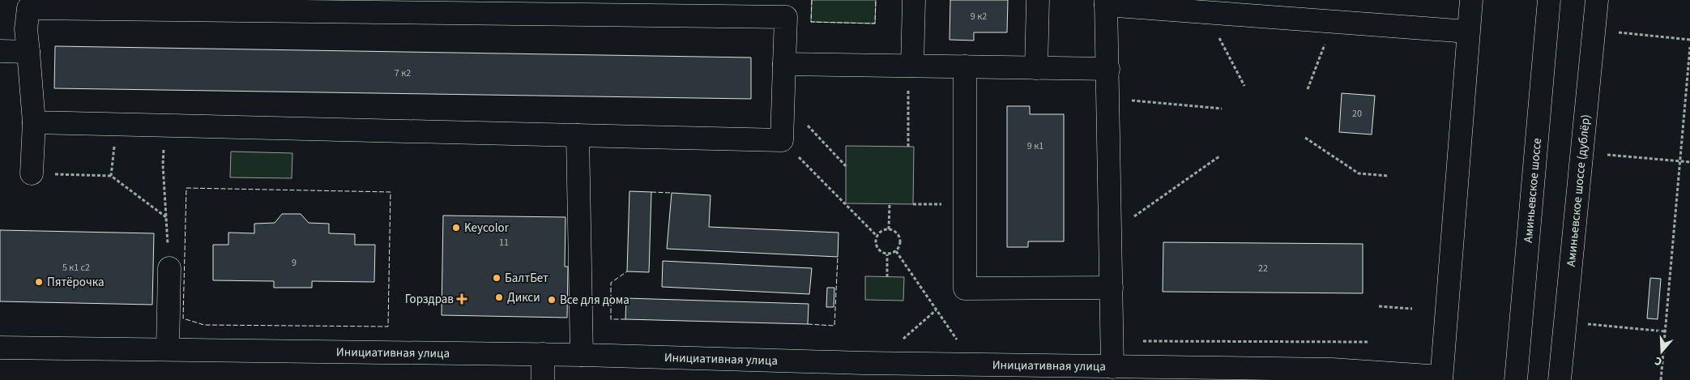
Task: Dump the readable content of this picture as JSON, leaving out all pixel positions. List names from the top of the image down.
{
  "streets": {
    "street": ["Аминьевское шоссе", "Аминьевское шоссе (дублёр)", "Инициативная улица"]
  },
  "places": {
    "other": [
      "Keycolor",
      "БалтБет",
      "Пятёрочка",
      "Дикси",
      "Все для дома"
    ],
    "health": ["Горздрав"]
  },
  "house_numbers": [
    "9 к2",
    "7 к2",
    "20",
    "9 к1",
    "11",
    "9",
    "5 к1 с2",
    "22"
  ],
  "north": "bottom"
}
